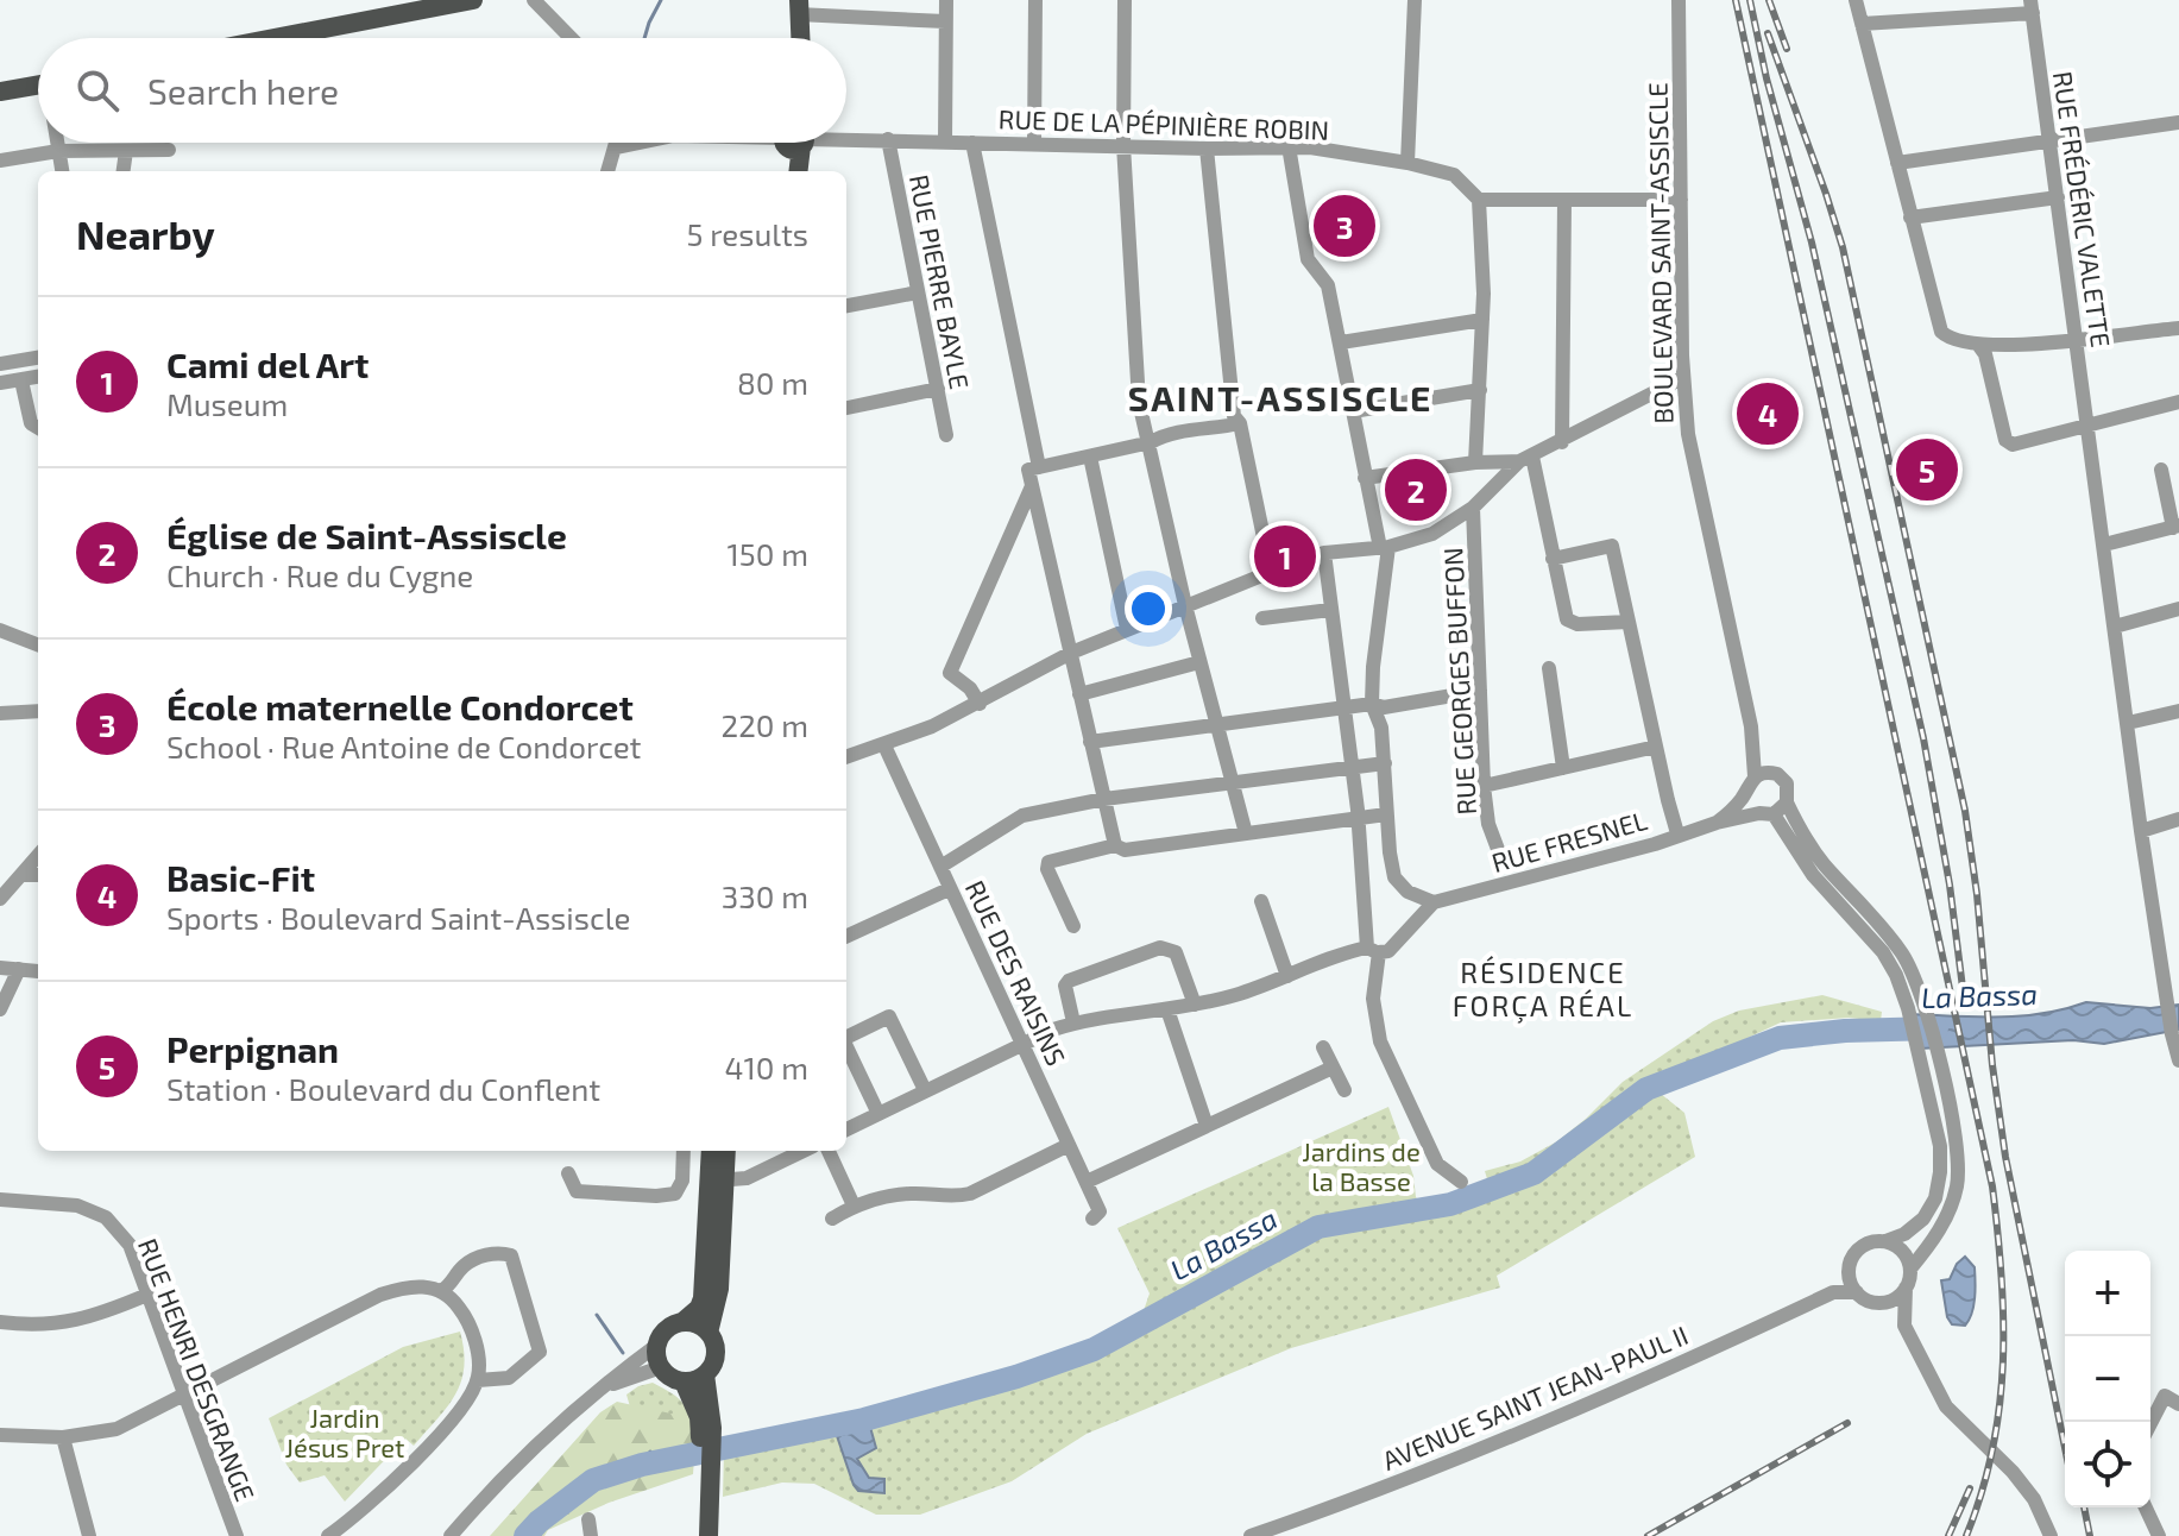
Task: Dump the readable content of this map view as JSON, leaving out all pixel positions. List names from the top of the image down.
{
  "streets": {
    "street": [
      "RUE DE LA PÉPINIÈRE ROBIN",
      "RUE FRÉDÉRIC VALETTE",
      "BOULEVARD SAINT-ASSISCLE",
      "RUE PIERRE BAYLE",
      "RUE GEORGES BUFFON",
      "RUE FRESNEL",
      "RUE DES RAISINS",
      "RUE HENRI DESGRANGE",
      "AVENUE SAINT JEAN-PAUL II"
    ]
  },
  "crossings": [
    ["RUE DE LA PÉPINIÈRE ROBIN", "RUE PIERRE BAYLE"],
    ["BOULEVARD SAINT-ASSISCLE", "RUE FRESNEL"],
    ["RUE GEORGES BUFFON", "RUE FRESNEL"]
  ],
  "districts": ["SAINT-ASSISCLE", "RÉSIDENCE FORÇA RÉAL"],
  "water": ["La Bassa"],
  "parks": ["Jardins de la Basse", "Jardin Jésus Pret"],
  "page": {
    "search": "Search here",
    "heading": ["Nearby", "5 results"],
    "pins": [
      "3",
      "4",
      "5",
      "2",
      "1"
    ],
    "list": [
      {
        "mark": "1",
        "name": "Cami del Art",
        "note": "Museum",
        "value": "80 m"
      },
      {
        "mark": "2",
        "name": "Église de Saint-Assiscle",
        "note": "Church · Rue du Cygne",
        "value": "150 m"
      },
      {
        "mark": "3",
        "name": "École maternelle Condorcet",
        "note": "School · Rue Antoine de Condorcet",
        "value": "220 m"
      },
      {
        "mark": "4",
        "name": "Basic-Fit",
        "note": "Sports · Boulevard Saint-Assiscle",
        "value": "330 m"
      },
      {
        "mark": "5",
        "name": "Perpignan",
        "note": "Station · Boulevard du Conflent",
        "value": "410 m"
      }
    ],
    "map_buttons": ["+", "−"]
  }
}
